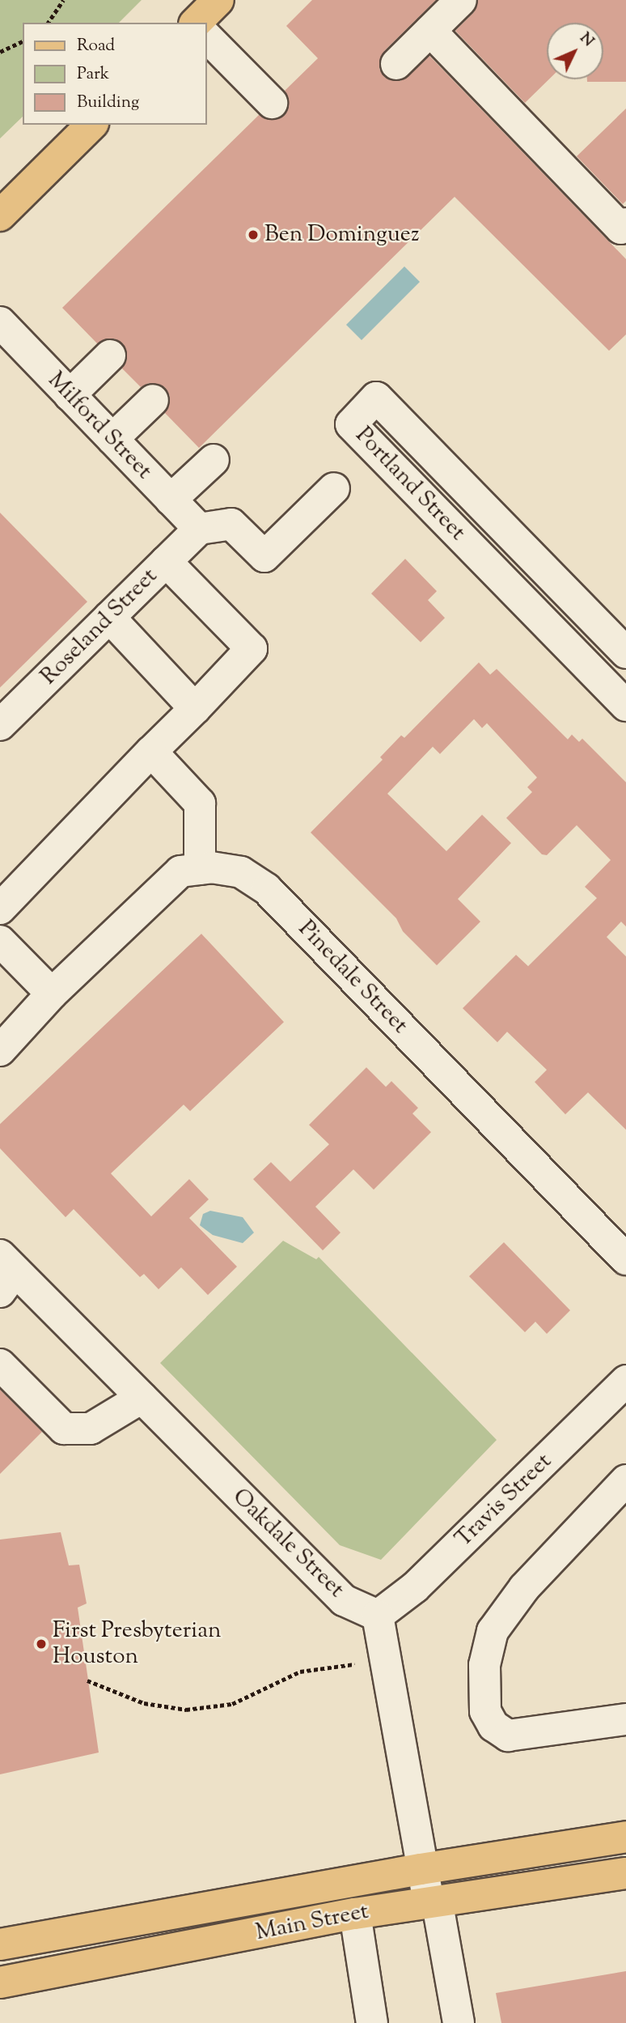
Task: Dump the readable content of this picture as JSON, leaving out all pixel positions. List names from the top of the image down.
{
  "streets": {
    "main road": ["Main Street"],
    "street": [
      "Milford Street",
      "Portland Street",
      "Roseland Street",
      "Pinedale Street",
      "Travis Street",
      "Oakdale Street"
    ]
  },
  "crossings": [
    ["Milford Street", "Roseland Street"],
    ["Travis Street", "Oakdale Street"]
  ],
  "places": ["Ben Dominguez", "First Presbyterian Houston"],
  "legend": ["Road", "Park", "Building"],
  "north": "top right"
}
